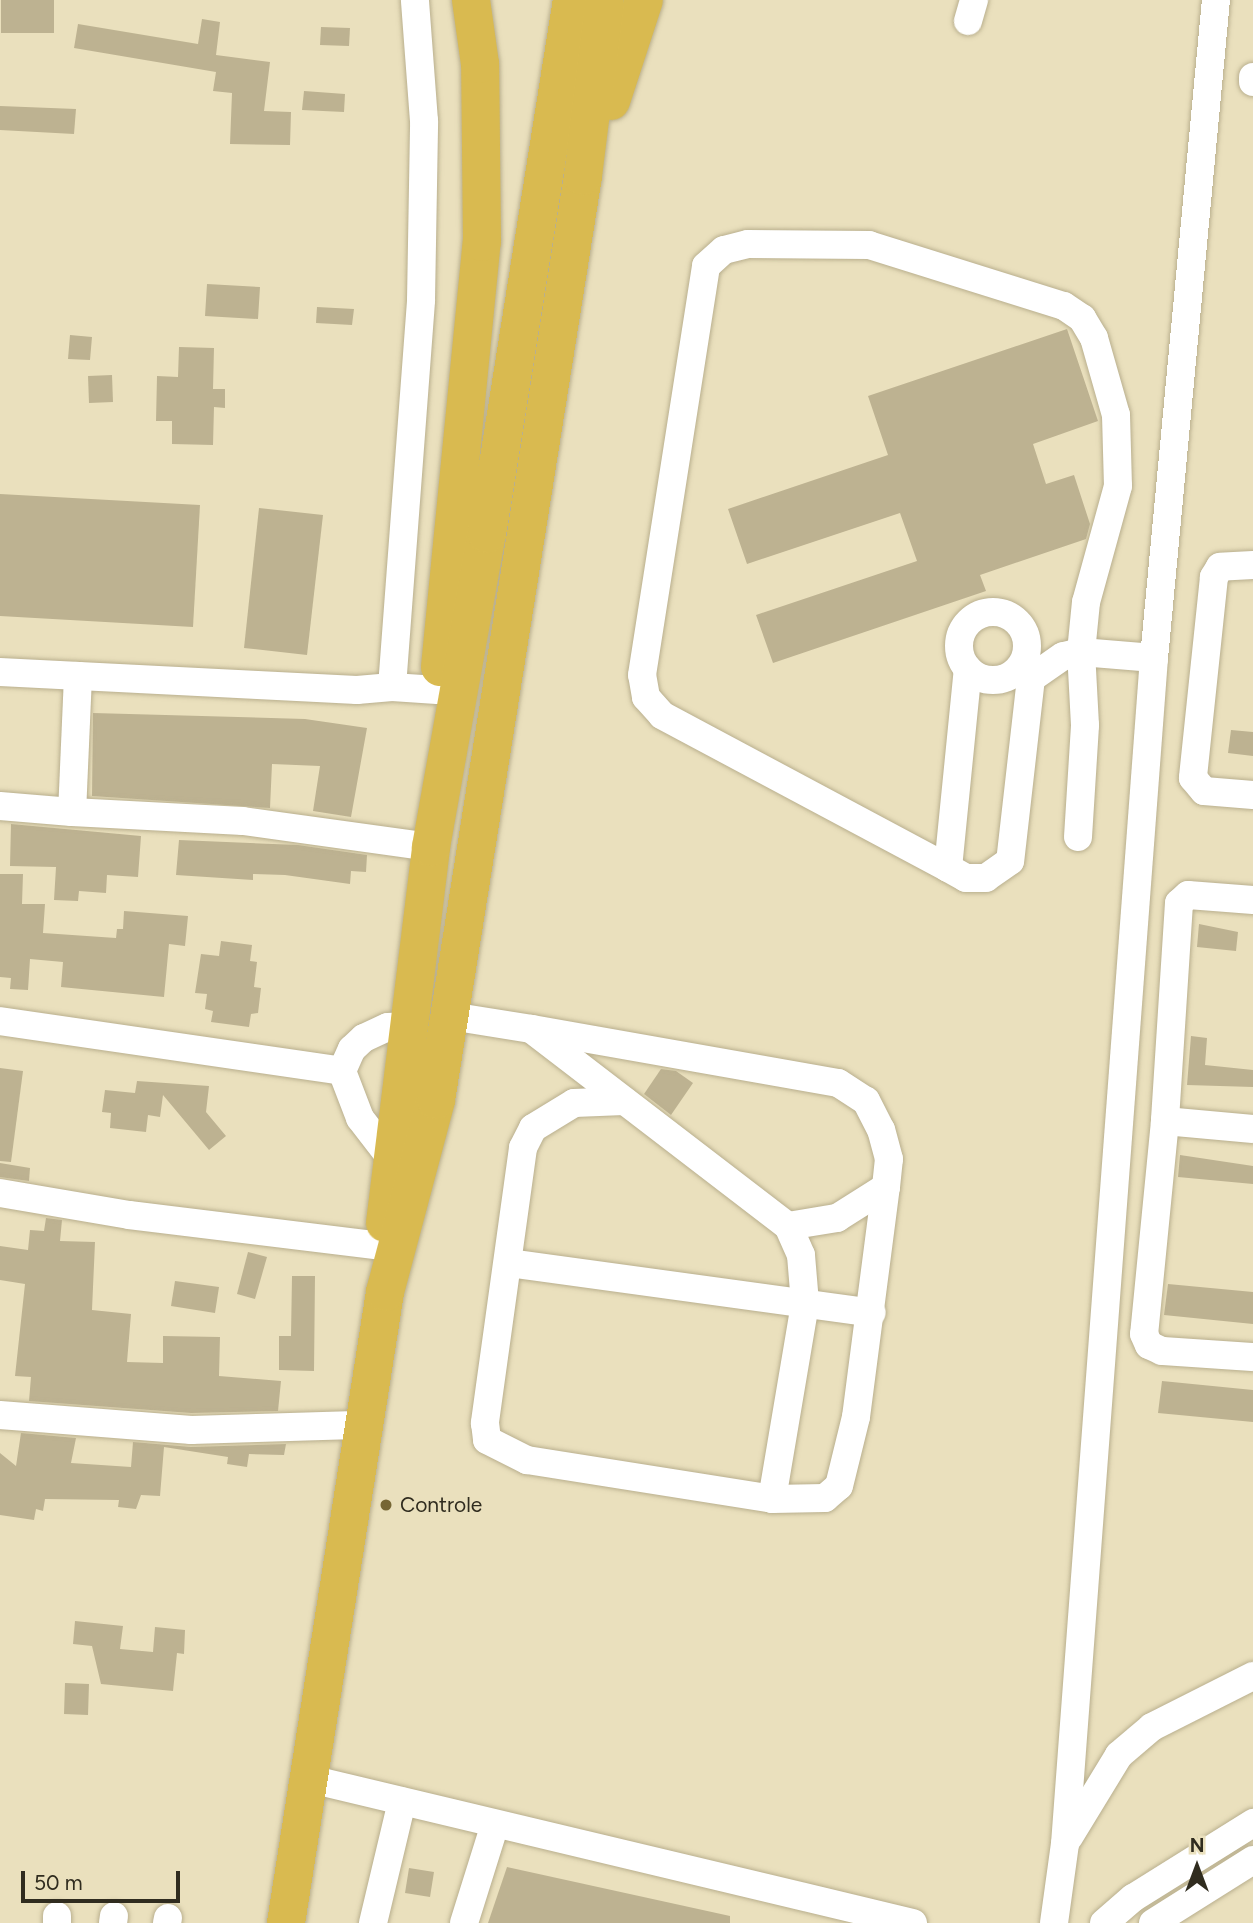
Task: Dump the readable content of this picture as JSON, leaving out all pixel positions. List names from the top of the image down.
{
  "places": ["Controle"],
  "scale_bar": "50 m",
  "north": "top"
}
